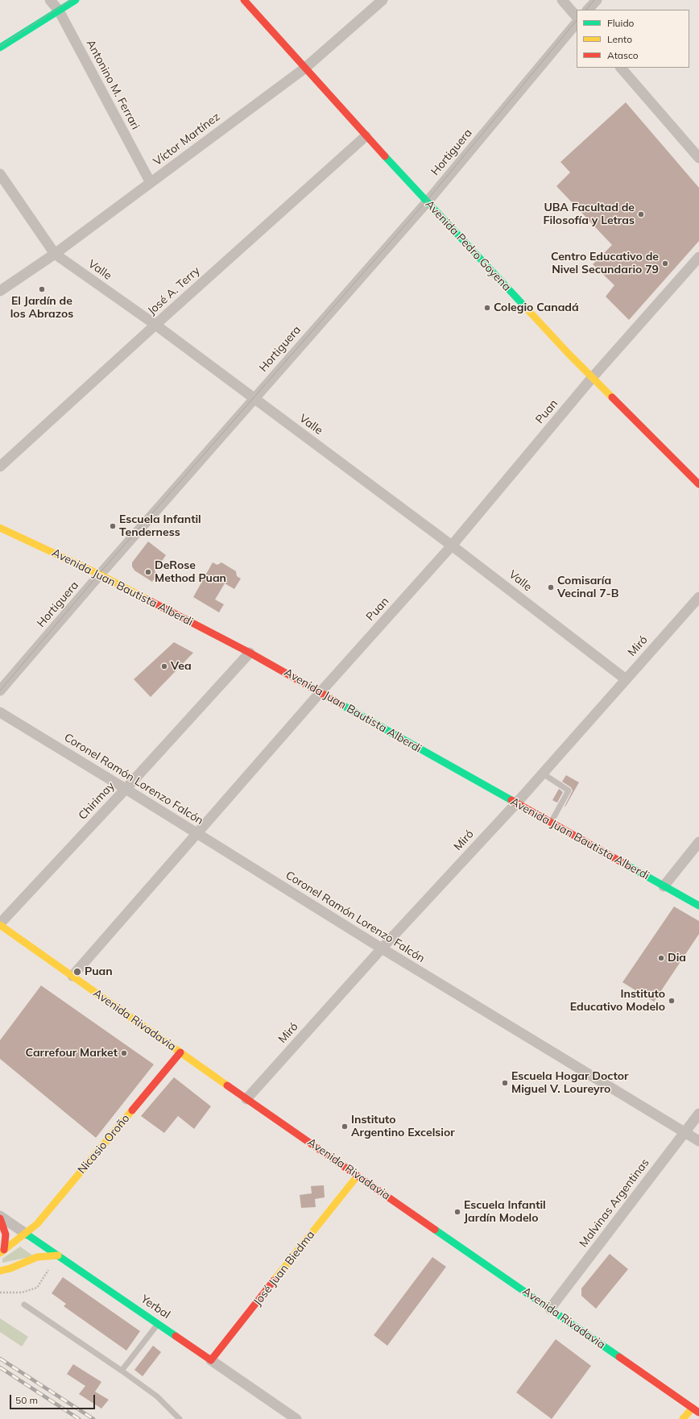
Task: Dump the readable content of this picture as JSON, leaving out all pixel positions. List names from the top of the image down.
{
  "streets": {
    "main road": [
      "Avenida Pedro Goyena",
      "Avenida Juan Bautista Alberdi",
      "Avenida Rivadavia",
      "Nicasio Oroño",
      "José Juan Biedma",
      "Yerbal"
    ],
    "street": [
      "Antonino M. Ferrari",
      "Víctor Martínez",
      "Hortiguera",
      "Valle",
      "José A. Terry",
      "Puan",
      "Miró",
      "Coronel Ramón Lorenzo Falcón",
      "Chirimay",
      "Malvinas Argentinas"
    ]
  },
  "crossings": [
    ["Antonino M. Ferrari", "Víctor Martínez"],
    ["Víctor Martínez", "Avenida Pedro Goyena"],
    ["Víctor Martínez", "Valle"],
    ["Hortiguera", "Avenida Pedro Goyena"],
    ["Hortiguera", "Valle"],
    ["Hortiguera", "Avenida Juan Bautista Alberdi"],
    ["Avenida Pedro Goyena", "José A. Terry"],
    ["Avenida Pedro Goyena", "Puan"],
    ["Valle", "José A. Terry"],
    ["Valle", "Puan"],
    ["Valle", "Miró"],
    ["Puan", "Avenida Juan Bautista Alberdi"],
    ["Puan", "Coronel Ramón Lorenzo Falcón"],
    ["Puan", "Avenida Rivadavia"],
    ["Avenida Juan Bautista Alberdi", "Miró"],
    ["Avenida Juan Bautista Alberdi", "Chirimay"],
    ["Miró", "Coronel Ramón Lorenzo Falcón"],
    ["Miró", "Avenida Rivadavia"],
    ["Coronel Ramón Lorenzo Falcón", "Chirimay"],
    ["Coronel Ramón Lorenzo Falcón", "Malvinas Argentinas"],
    ["Chirimay", "Avenida Rivadavia"],
    ["Avenida Rivadavia", "Nicasio Oroño"],
    ["Avenida Rivadavia", "Malvinas Argentinas"],
    ["Avenida Rivadavia", "José Juan Biedma"],
    ["Nicasio Oroño", "Yerbal"],
    ["José Juan Biedma", "Yerbal"]
  ],
  "places": [
    "UBA Facultad de Filosofía y Letras",
    "Centro Educativo de Nivel Secundario 79",
    "El Jardín de los Abrazos",
    "Colegio Canadá",
    "Escuela Infantil Tenderness",
    "DeRose Method Puan",
    "Comisaría Vecinal 7-B",
    "Vea",
    "Dia",
    "Puan",
    "Instituto Educativo Modelo",
    "Carrefour Market",
    "Escuela Hogar Doctor Miguel V. Loureyro",
    "Instituto Argentino Excelsior",
    "Escuela Infantil Jardín Modelo"
  ],
  "legend": ["Fluido", "Lento", "Atasco"],
  "scale_bar": "50 m"
}
